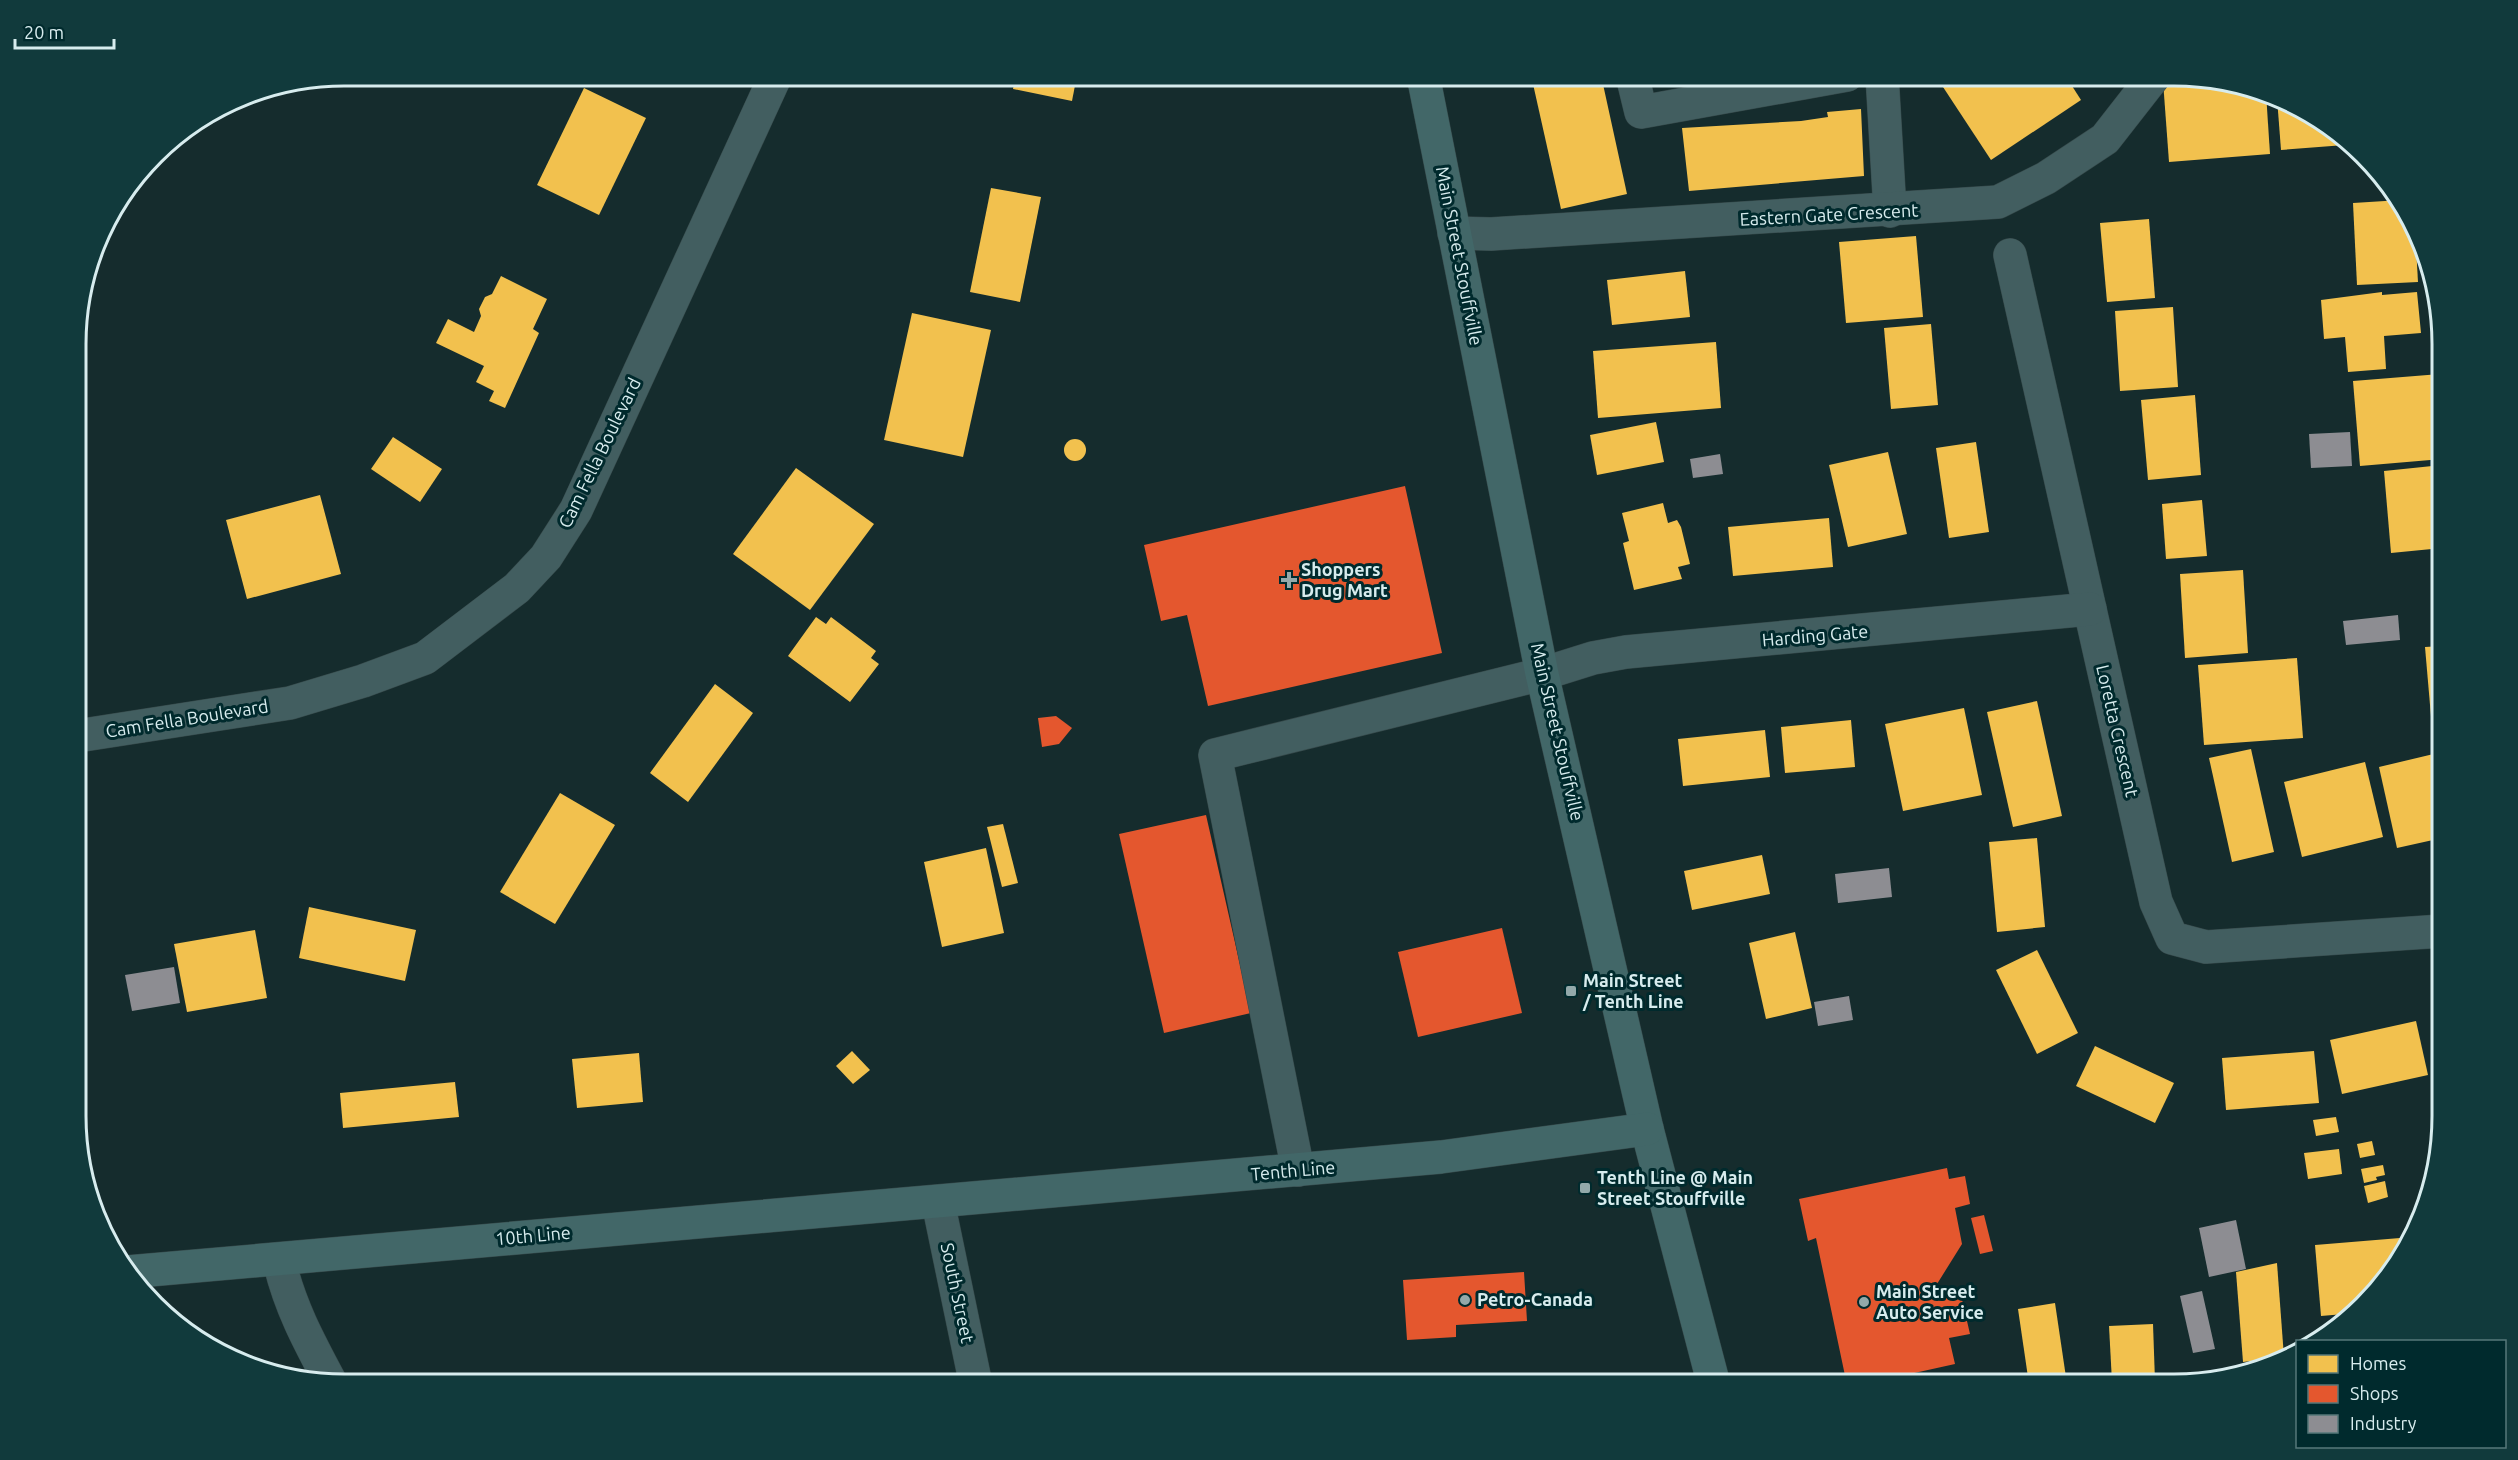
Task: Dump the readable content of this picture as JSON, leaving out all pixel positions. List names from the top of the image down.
{
  "streets": {
    "main road": ["Main Street Stouffville", "Tenth Line", "10th Line"],
    "street": [
      "Eastern Gate Crescent",
      "Cam Fella Boulevard",
      "Harding Gate",
      "Loretta Crescent",
      "South Street"
    ]
  },
  "crossings": [
    ["Eastern Gate Crescent", "Main Street Stouffville"],
    ["Main Street Stouffville", "Harding Gate"],
    ["Main Street Stouffville", "Tenth Line"],
    ["Harding Gate", "Loretta Crescent"],
    ["Harding Gate", "Tenth Line"],
    ["Tenth Line", "10th Line"],
    ["Tenth Line", "South Street"],
    ["10th Line", "South Street"]
  ],
  "places": {
    "health": ["Shoppers Drug Mart"],
    "transit": ["Main Street / Tenth Line", "Tenth Line @ Main Street Stouffville"],
    "other": ["Petro-Canada", "Main Street Auto Service"]
  },
  "legend": ["Homes", "Shops", "Industry"],
  "scale_bar": "20 m"
}
